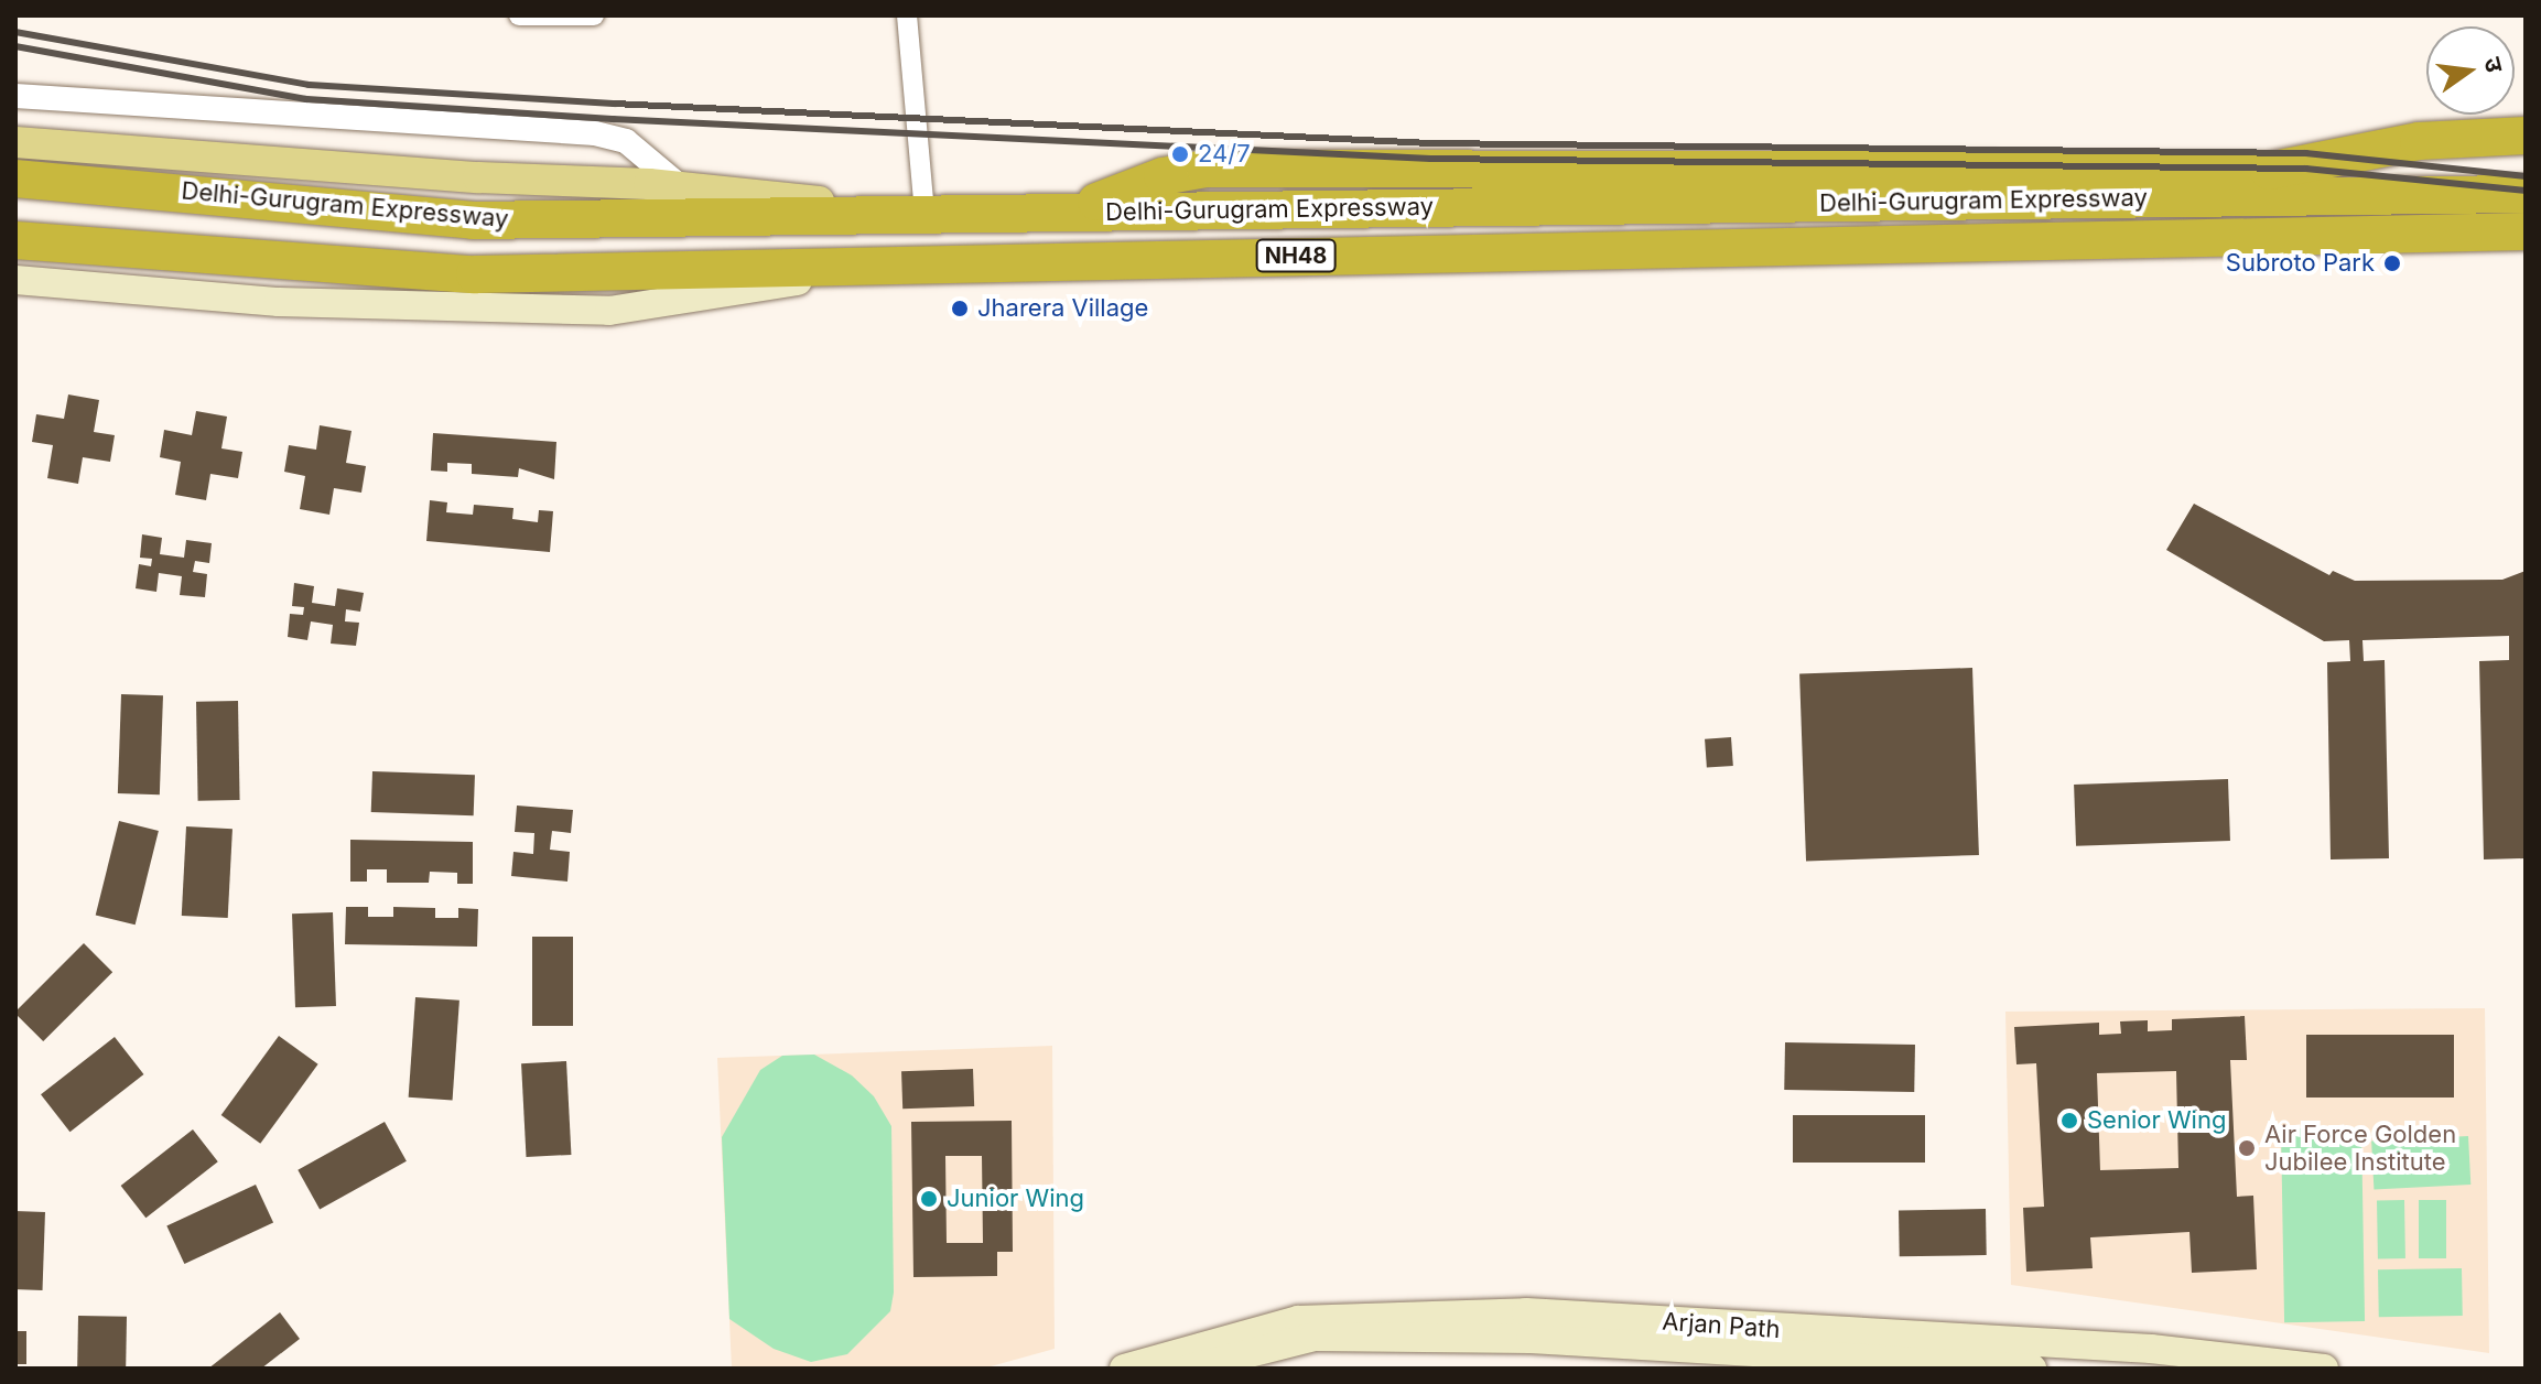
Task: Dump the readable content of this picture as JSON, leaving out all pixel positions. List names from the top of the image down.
{
  "streets": {
    "highway": ["Delhi-Gurugram Expressway", "NH48"],
    "main road": ["Arjan Path"]
  },
  "places": [
    "24/7",
    "Subroto Park",
    "Jharera Village",
    "Senior Wing",
    "Air Force Golden Jubilee Institute",
    "Junior Wing"
  ],
  "north": "right"
}
